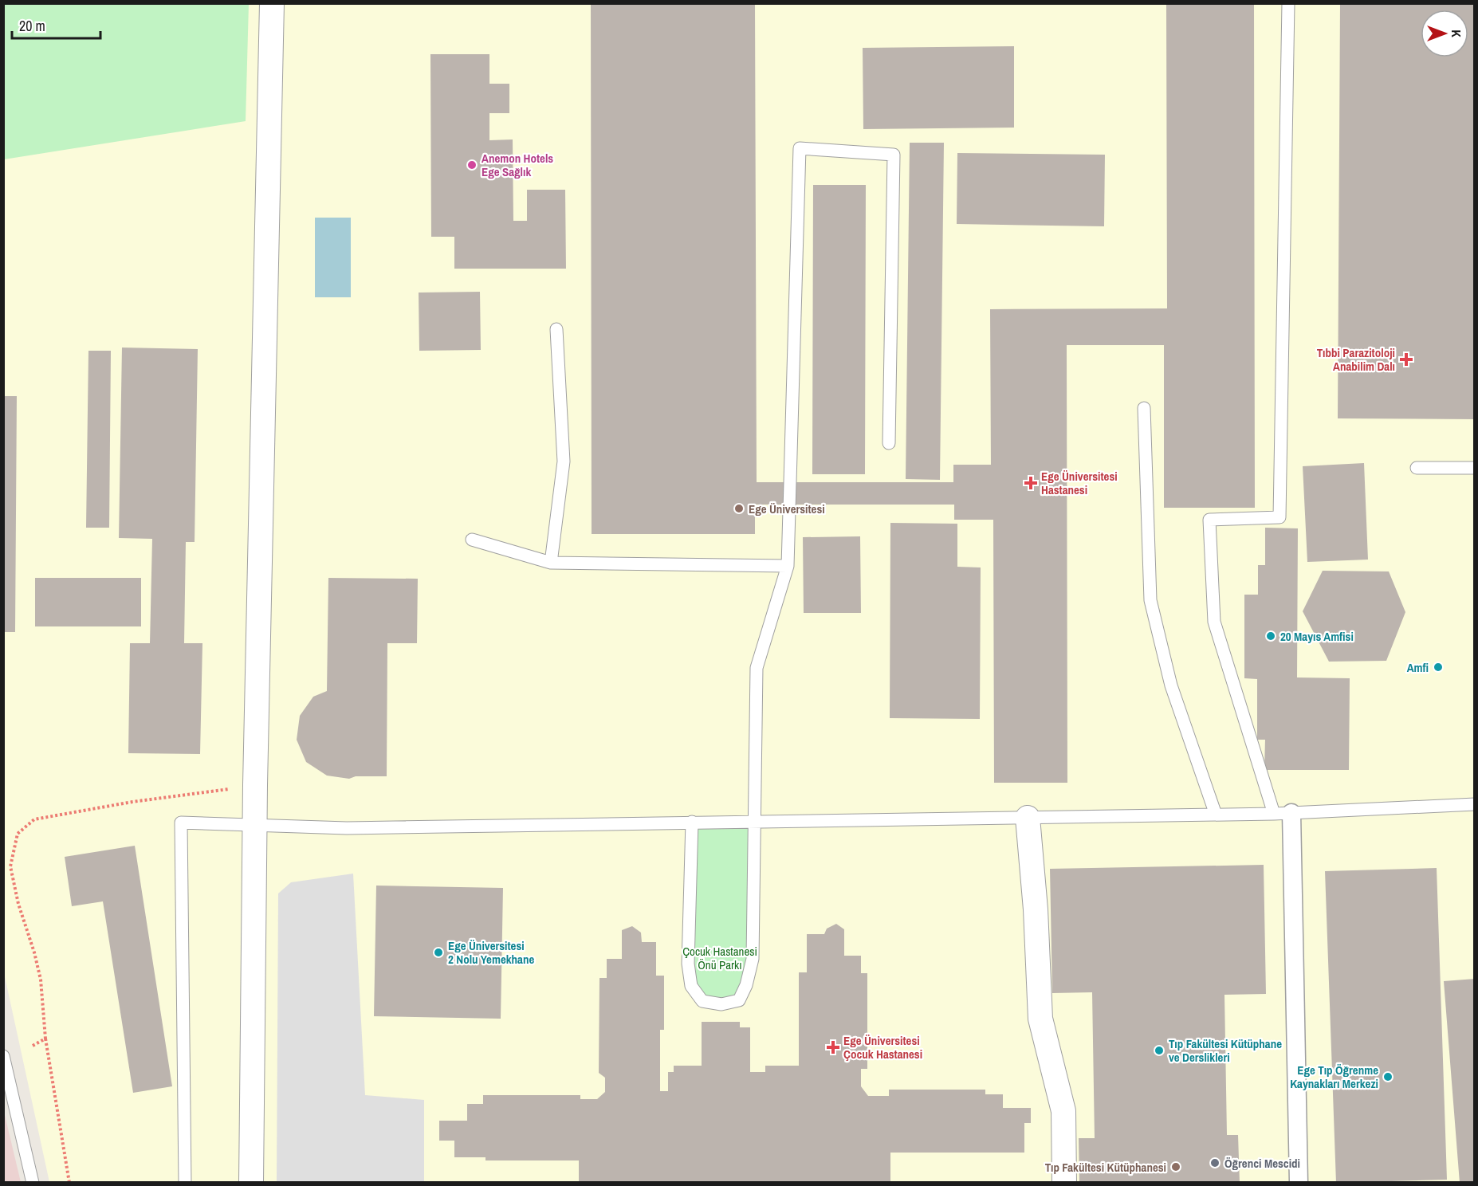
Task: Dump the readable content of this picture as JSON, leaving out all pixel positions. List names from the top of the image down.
{
  "parks": ["Çocuk Hastanesi Önü Parkı"],
  "places": {
    "other": [
      "Anemon Hotels Ege Sağlık",
      "Ege Üniversitesi",
      "20 Mayıs Amfisi",
      "Amfi",
      "Ege Üniversitesi 2 Nolu Yemekhane",
      "Tıp Fakültesi Kütüphane ve Derslikleri",
      "Ege Tıp Öğrenme Kaynakları Merkezi",
      "Öğrenci Mescidi",
      "Tıp Fakültesi Kütüphanesi"
    ],
    "health": ["Tıbbi Parazitoloji Anabilim Dalı", "Ege Üniversitesi Hastanesi", "Ege Üniversitesi Çocuk Hastanesi"]
  },
  "scale_bar": "20 m",
  "north": "right"
}
